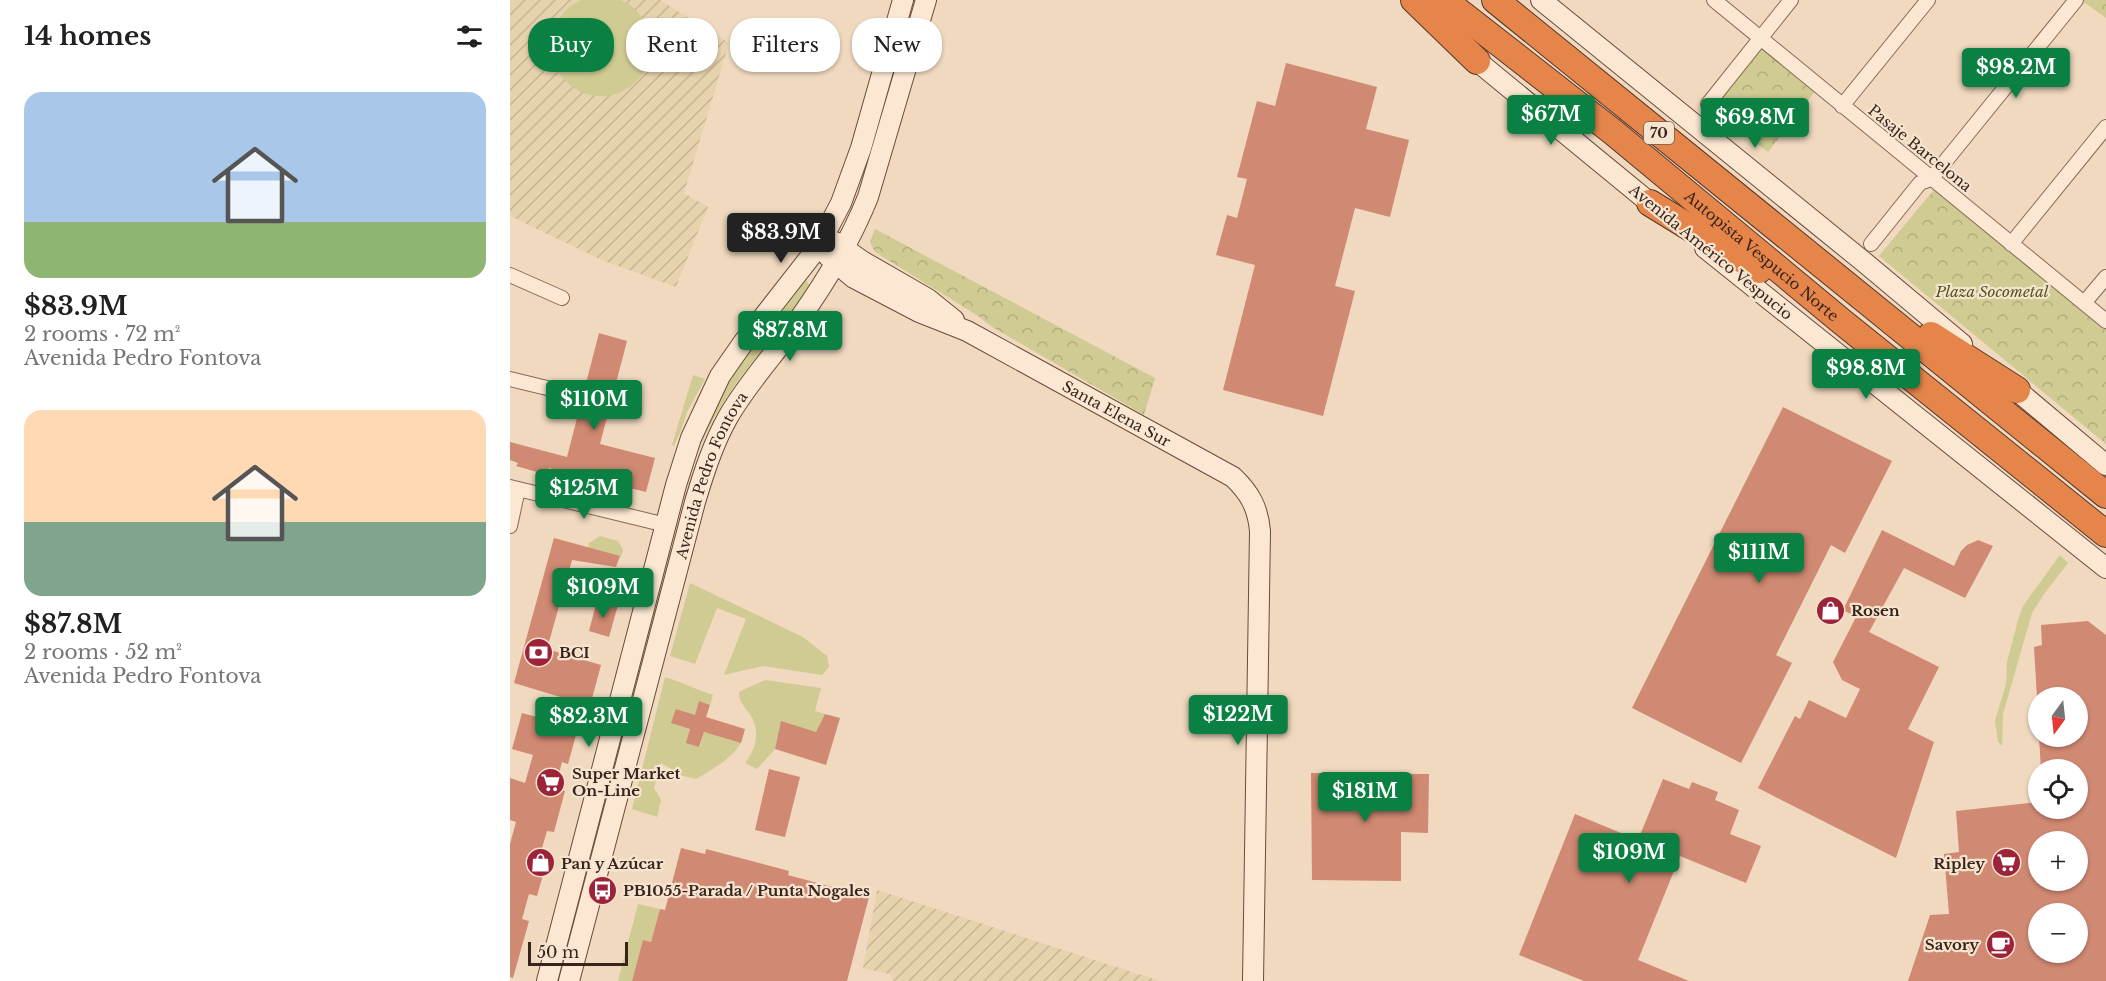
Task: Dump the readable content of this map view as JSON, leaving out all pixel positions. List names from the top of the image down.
{
  "streets": {
    "highway": ["70", "Autopista Vespucio Norte"],
    "street": [
      "Pasaje Barcelona",
      "Avenida Américo Vespucio",
      "Santa Elena Sur",
      "Avenida Pedro Fontova"
    ]
  },
  "crossings": [
    ["Santa Elena Sur", "Avenida Pedro Fontova"]
  ],
  "parks": ["Plaza Socometal"],
  "places": {
    "shop": ["Rosen", "Pan y Azúcar"],
    "bank": ["BCI"],
    "supermarket": ["Super Market On-Line", "Ripley"],
    "bus stop": ["PB1055-Parada / Punta Nogales"],
    "cafe": ["Savory"]
  },
  "scale_bar": "50 m",
  "north": "bottom",
  "page": {
    "heading": "14 homes",
    "chip": [
      "Buy",
      "Rent",
      "Filters",
      "New"
    ],
    "price": [
      "$98.2M",
      "$67M",
      "$69.8M",
      "$83.9M",
      "$87.8M",
      "$98.8M",
      "$110M",
      "$125M",
      "$111M",
      "$109M",
      "$122M",
      "$82.3M",
      "$181M",
      "$109M"
    ],
    "list": [
      {
        "name": "$83.9M",
        "note": "2 rooms · 72 m² · Avenida Pedro Fontova"
      },
      {
        "name": "$87.8M",
        "note": "2 rooms · 52 m² · Avenida Pedro Fontova"
      }
    ],
    "map_buttons": ["+", "−"],
    "scale": "50 m"
  }
}
